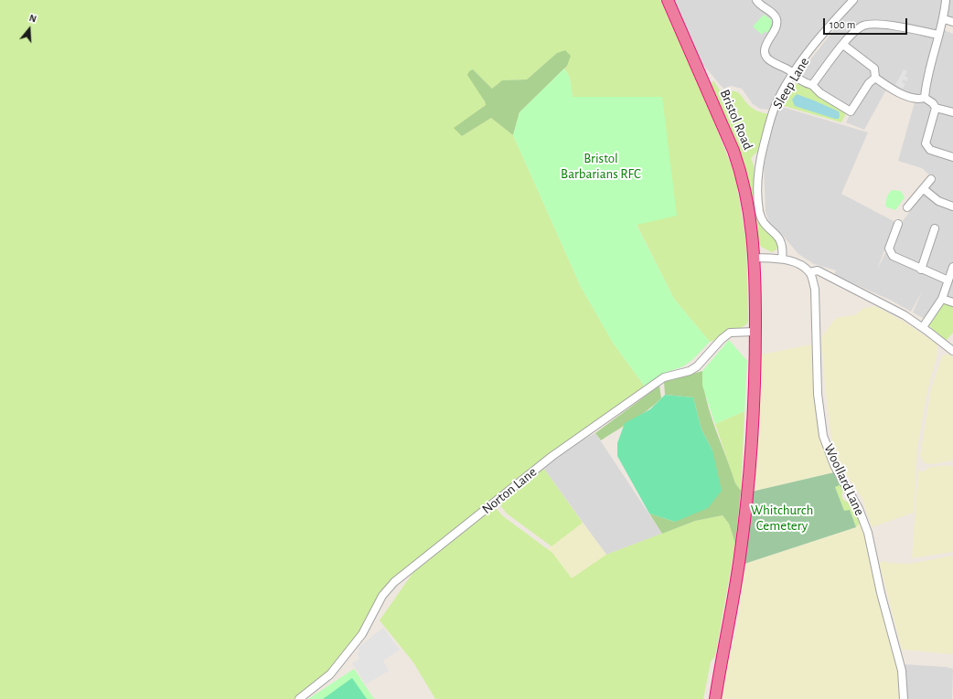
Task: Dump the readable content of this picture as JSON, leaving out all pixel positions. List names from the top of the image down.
{
  "streets": {
    "highway": ["Bristol Road"],
    "street": ["Sleep Lane", "Woollard Lane", "Norton Lane"]
  },
  "crossings": [
    ["Bristol Road", "Norton Lane"]
  ],
  "parks": ["Bristol Barbarians RFC", "Whitchurch Cemetery"],
  "scale_bar": "100 m",
  "north": "top"
}
